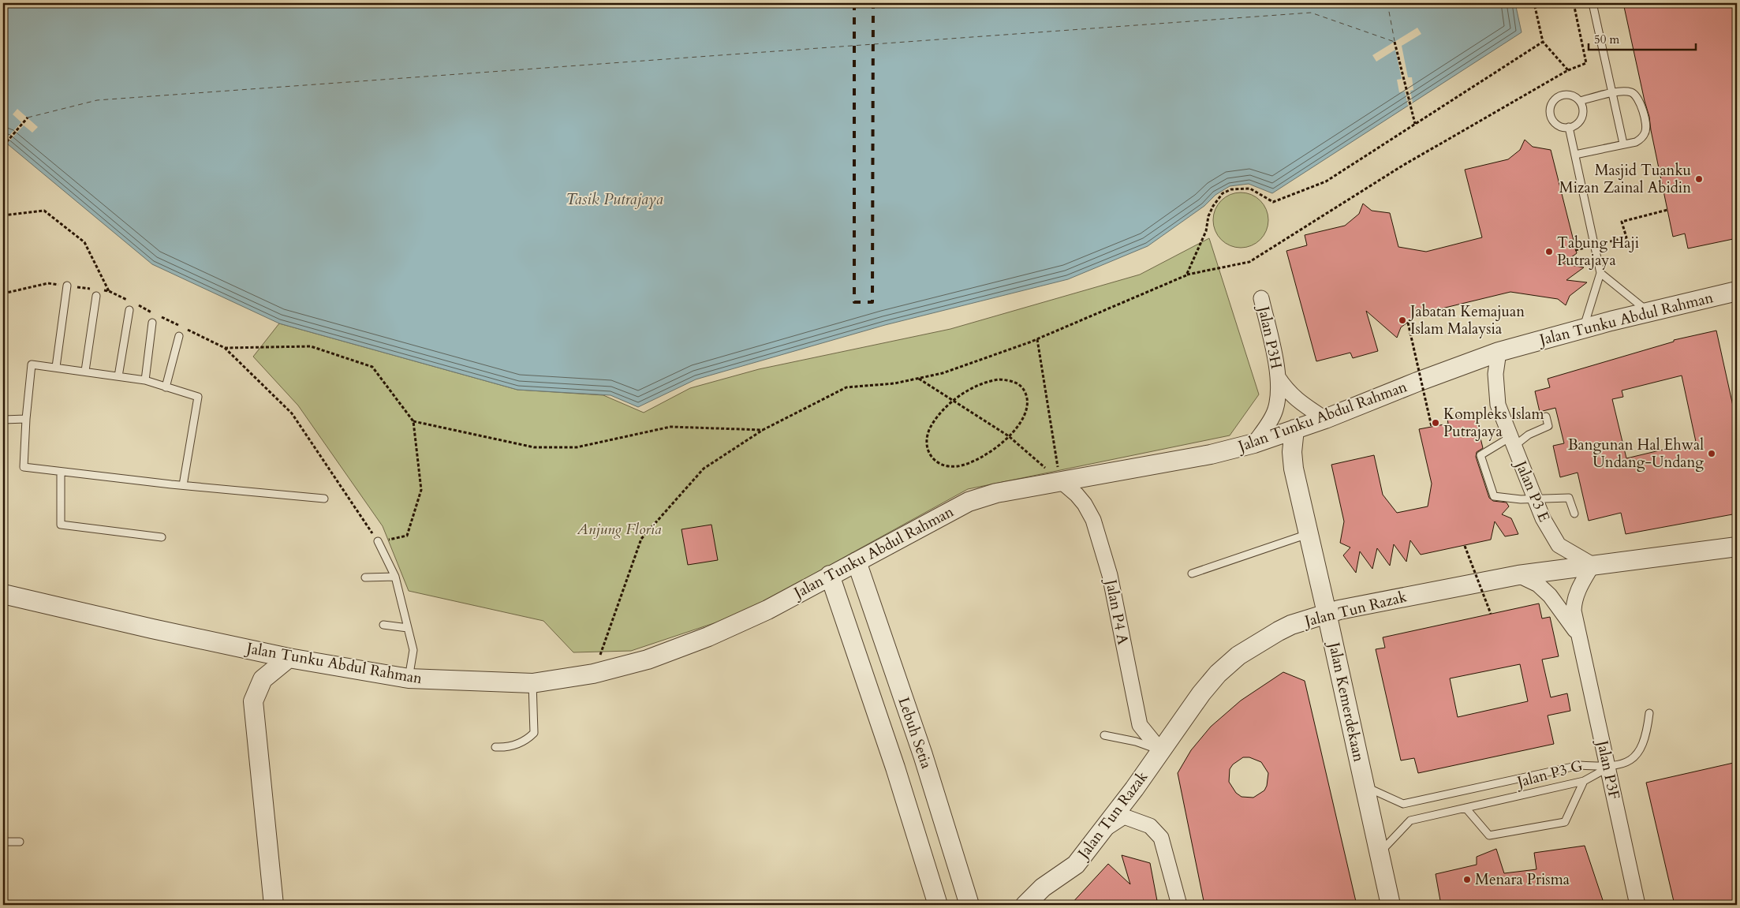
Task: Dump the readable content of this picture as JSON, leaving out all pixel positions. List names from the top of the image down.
{
  "streets": {
    "street": [
      "Jalan Tunku Abdul Rahman",
      "Jalan P3H",
      "Jalan P3 E",
      "Jalan Tun Razak",
      "Jalan P4 A",
      "Jalan Kemerdekaan",
      "Lebuh Setia",
      "Jalan P3F"
    ],
    "lane": ["Jalan P3 G"]
  },
  "crossings": [
    ["Jalan Tunku Abdul Rahman", "Jalan P3H"],
    ["Jalan Tunku Abdul Rahman", "Jalan P3 E"],
    ["Jalan Tunku Abdul Rahman", "Jalan P4 A"],
    ["Jalan Tunku Abdul Rahman", "Jalan Kemerdekaan"],
    ["Jalan Tunku Abdul Rahman", "Lebuh Setia"],
    ["Jalan P3 E", "Jalan Tun Razak"],
    ["Jalan P3 E", "Jalan P3F"],
    ["Jalan Tun Razak", "Jalan P4 A"],
    ["Jalan Tun Razak", "Jalan Kemerdekaan"],
    ["Jalan Tun Razak", "Jalan P3F"],
    ["Jalan Kemerdekaan", "Jalan P3 G"],
    ["Jalan P3F", "Jalan P3 G"]
  ],
  "water": ["Tasik Putrajaya"],
  "parks": ["Anjung Floria"],
  "places": [
    "Masjid Tuanku Mizan Zainal Abidin",
    "Tabung Haji Putrajaya",
    "Jabatan Kemajuan Islam Malaysia",
    "Kompleks Islam Putrajaya",
    "Bangunan Hal Ehwal Undang-Undang",
    "Menara Prisma"
  ],
  "scale_bar": "50 m"
}
